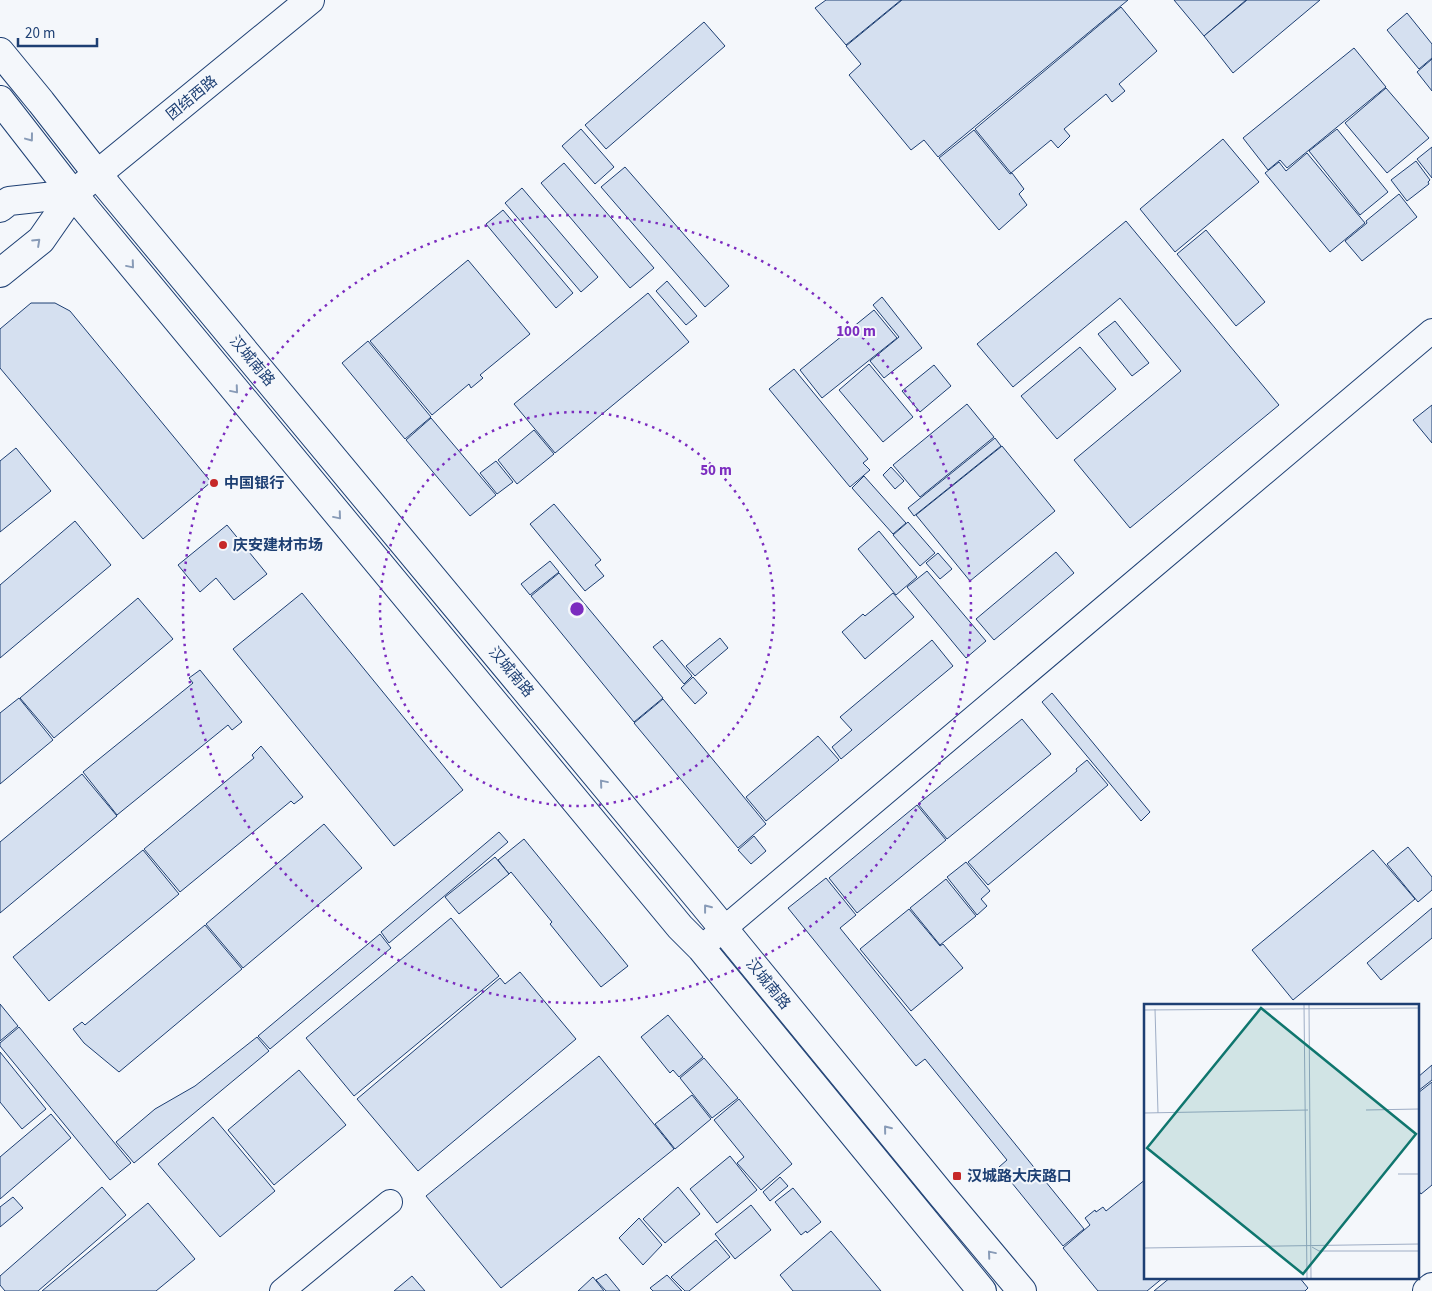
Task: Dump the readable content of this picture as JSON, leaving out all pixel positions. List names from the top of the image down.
{
  "streets": {
    "main road": ["团结西路", "汉城南路"]
  },
  "crossings": [
    ["团结西路", "汉城南路"]
  ],
  "places": {
    "other": ["中国银行", "庆安建材市场"],
    "transit": ["汉城路大庆路口"]
  },
  "scale_bar": "20 m",
  "rings": ["100 m", "50 m"]
}
